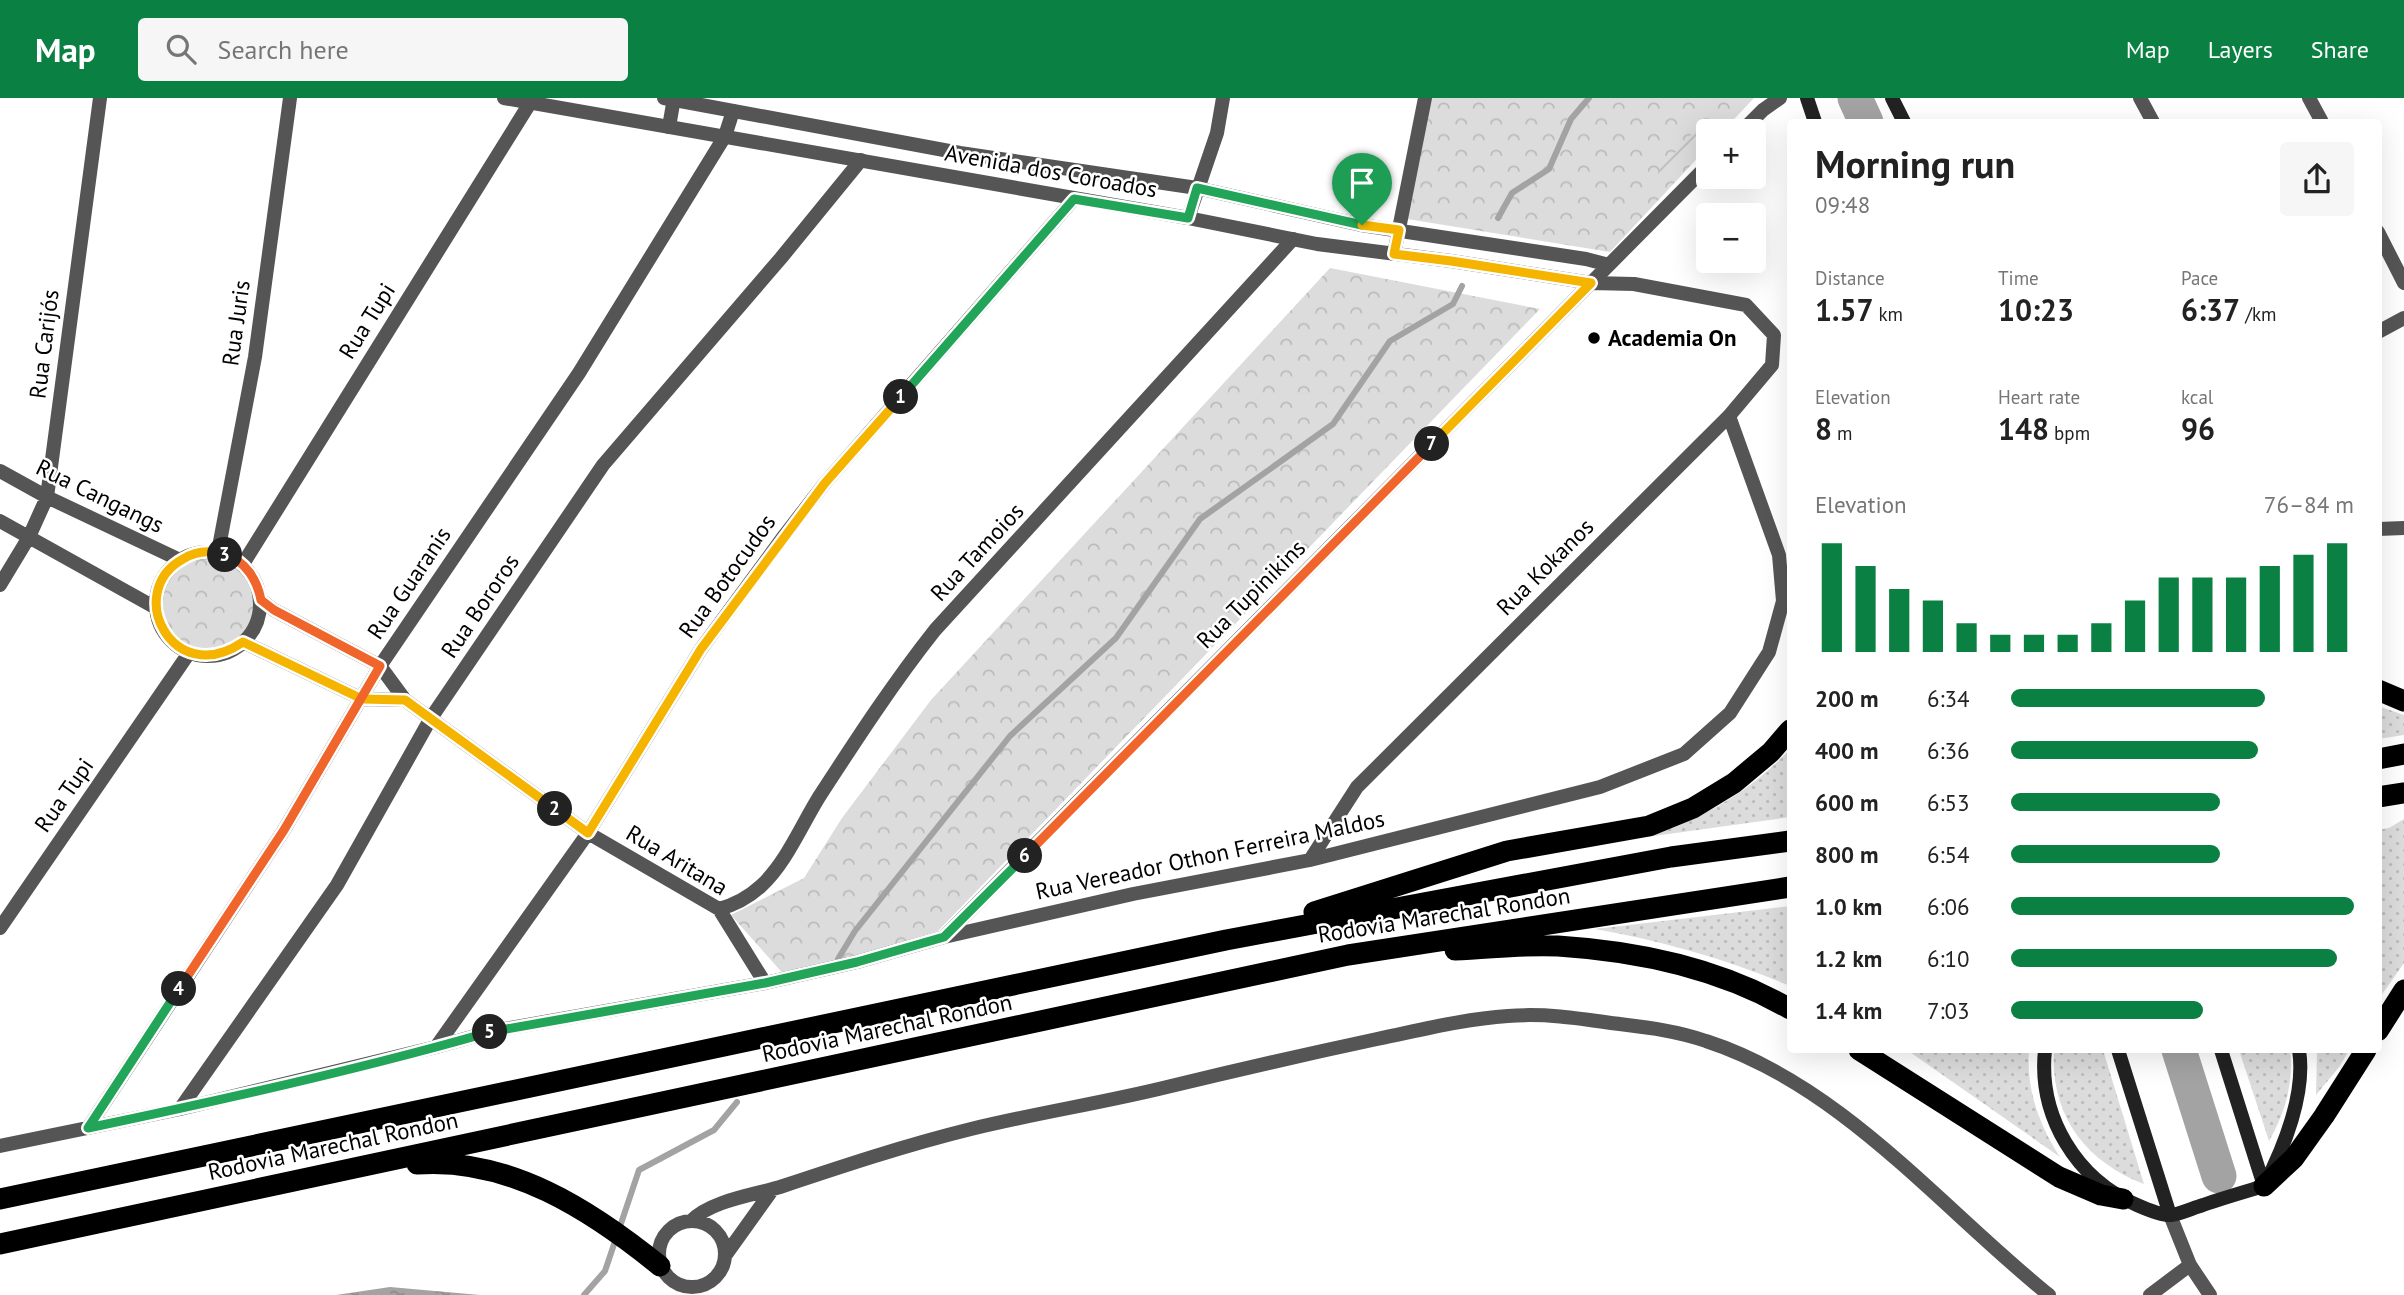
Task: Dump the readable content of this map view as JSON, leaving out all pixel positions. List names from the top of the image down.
{
  "streets": {
    "highway": ["Rodovia Marechal Rondon"],
    "street": [
      "Avenida dos Coroados",
      "Rua Tupi",
      "Rua Juris",
      "Rua Carijós",
      "Rua Cangangs",
      "Rua Tamoios",
      "Rua Kokanos",
      "Rua Botocudos",
      "Rua Guaranis",
      "Rua Tupinikins",
      "Rua Bororos",
      "Rua Vereador Othon Ferreira Maldos",
      "Rua Aritana"
    ]
  },
  "crossings": [
    ["Avenida dos Coroados", "Rua Tupi"],
    ["Avenida dos Coroados", "Rua Tamoios"],
    ["Avenida dos Coroados", "Rua Kokanos"],
    ["Avenida dos Coroados", "Rua Botocudos"],
    ["Avenida dos Coroados", "Rua Guaranis"],
    ["Avenida dos Coroados", "Rua Tupinikins"],
    ["Avenida dos Coroados", "Rua Bororos"],
    ["Rua Tupi", "Rua Juris"],
    ["Rua Tupi", "Rua Cangangs"],
    ["Rua Tupi", "Rua Aritana"],
    ["Rua Juris", "Rua Cangangs"],
    ["Rua Juris", "Rua Aritana"],
    ["Rua Carijós", "Rua Cangangs"],
    ["Rua Cangangs", "Rua Aritana"],
    ["Rua Tamoios", "Rua Aritana"],
    ["Rua Kokanos", "Rua Vereador Othon Ferreira Maldos"],
    ["Rua Botocudos", "Rua Vereador Othon Ferreira Maldos"],
    ["Rua Botocudos", "Rua Aritana"],
    ["Rua Guaranis", "Rua Vereador Othon Ferreira Maldos"],
    ["Rua Guaranis", "Rua Aritana"],
    ["Rua Tupinikins", "Rua Vereador Othon Ferreira Maldos"],
    ["Rua Bororos", "Rua Vereador Othon Ferreira Maldos"],
    ["Rua Bororos", "Rua Aritana"],
    ["Rua Vereador Othon Ferreira Maldos", "Rua Aritana"]
  ],
  "places": ["Academia On"],
  "page": {
    "header": "Map",
    "search": "Search here",
    "nav": ["Map", "Layers", "Share"],
    "map_buttons": ["+", "−"],
    "heading": ["Morning run", "09:48"],
    "stats": [
      ["Distance", "1.57 km"],
      ["Time", "10:23"],
      ["Pace", "6:37 /km"],
      ["Elevation", "8 m"],
      ["Heart rate", "148 bpm"],
      ["kcal", "96"]
    ],
    "pins": [
      "1",
      "7",
      "3",
      "2",
      "6",
      "4",
      "5"
    ],
    "chart": ["Elevation", "76–84 m"],
    "list": [
      {
        "name": "200 m",
        "note": "6:34"
      },
      {
        "name": "400 m",
        "note": "6:36"
      },
      {
        "name": "600 m",
        "note": "6:53"
      },
      {
        "name": "800 m",
        "note": "6:54"
      },
      {
        "name": "1.0 km",
        "note": "6:06"
      },
      {
        "name": "1.2 km",
        "note": "6:10"
      },
      {
        "name": "1.4 km",
        "note": "7:03"
      }
    ]
  }
}
